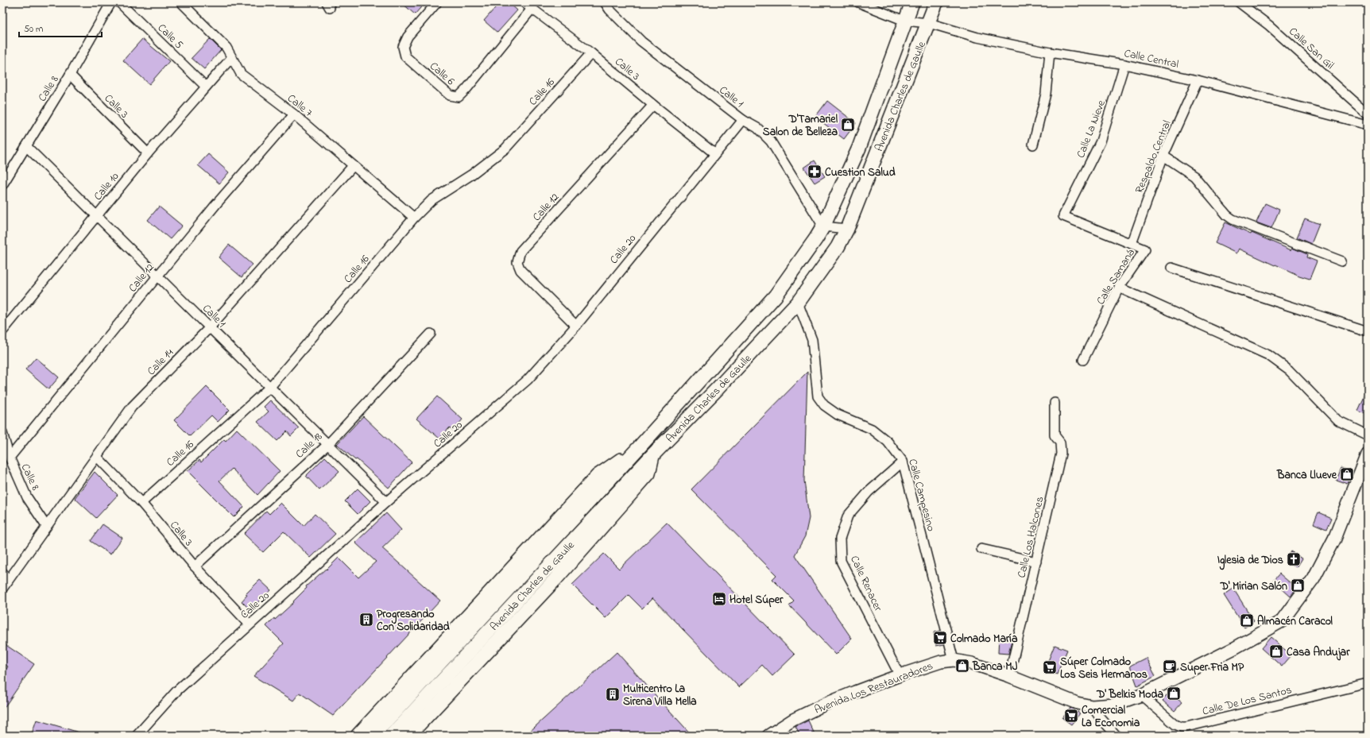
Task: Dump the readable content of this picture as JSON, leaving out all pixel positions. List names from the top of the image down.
{
  "streets": {
    "main road": ["Avenida Charles de Gaulle"],
    "street": [
      "Calle 5",
      "Calle San Gil",
      "Calle Central",
      "Calle 3",
      "Calle 6",
      "Calle 8",
      "Calle 16",
      "Calle 1",
      "Calle 7",
      "Calle La Nieve",
      "Respaldo Central",
      "Calle 10",
      "Calle 12",
      "Calle 20",
      "Calle Samaná",
      "Calle 14",
      "Calle 18",
      "Calle Campesino",
      "Calle Los Halcones",
      "Calle Renacer",
      "Avenida Los Restauradores",
      "Calle De Los Santos"
    ]
  },
  "crossings": [
    ["Calle 5", "Calle 10"],
    ["Calle Central", "Avenida Charles de Gaulle"],
    ["Calle Central", "Calle La Nieve"],
    ["Calle Central", "Respaldo Central"],
    ["Calle 3", "Calle 6"],
    ["Calle 3", "Calle 8"],
    ["Calle 3", "Calle 16"],
    ["Calle 3", "Calle 10"],
    ["Calle 3", "Calle 12"],
    ["Calle 3", "Calle 20"],
    ["Calle 3", "Calle 14"],
    ["Calle 3", "Calle 18"],
    ["Calle 8", "Calle 1"],
    ["Calle 8", "Calle 12"],
    ["Calle 8", "Calle 14"],
    ["Calle 16", "Calle 1"],
    ["Calle 16", "Calle 7"],
    ["Calle 1", "Avenida Charles de Gaulle"],
    ["Calle 1", "Calle 10"],
    ["Calle 1", "Calle 12"],
    ["Calle 1", "Calle 20"],
    ["Calle 1", "Calle 14"],
    ["Calle 1", "Calle 18"],
    ["Avenida Charles de Gaulle", "Calle Campesino"],
    ["Calle 7", "Calle 10"],
    ["Calle 7", "Calle 12"],
    ["Calle 7", "Calle 14"],
    ["Calle La Nieve", "Calle Samaná"],
    ["Respaldo Central", "Calle Samaná"],
    ["Calle 12", "Calle 20"],
    ["Calle Campesino", "Calle Renacer"],
    ["Calle Campesino", "Avenida Los Restauradores"],
    ["Calle Los Halcones", "Avenida Los Restauradores"],
    ["Calle Renacer", "Avenida Los Restauradores"],
    ["Avenida Los Restauradores", "Calle De Los Santos"]
  ],
  "places": {
    "shop": [
      "D'Tamariel Salon de Belleza",
      "Banca Llueve",
      "D' Mirian Salón",
      "Almacén Caracol",
      "Casa Andujar",
      "Banca MJ",
      "D' Belkis Moda"
    ],
    "pharmacy": ["Cuestion Salud"],
    "church": ["Iglesia de Dios"],
    "hotel": ["Hotel Súper"],
    "building": ["Progresando Con Solidaridad", "Multicentro La Sirena Villa Mella"],
    "supermarket": ["Colmado María", "Súper Colmado Los Seis Hermanos", "Comercial La Economia"],
    "cafe": ["Super Fria MP"]
  },
  "scale_bar": "50 m"
}
